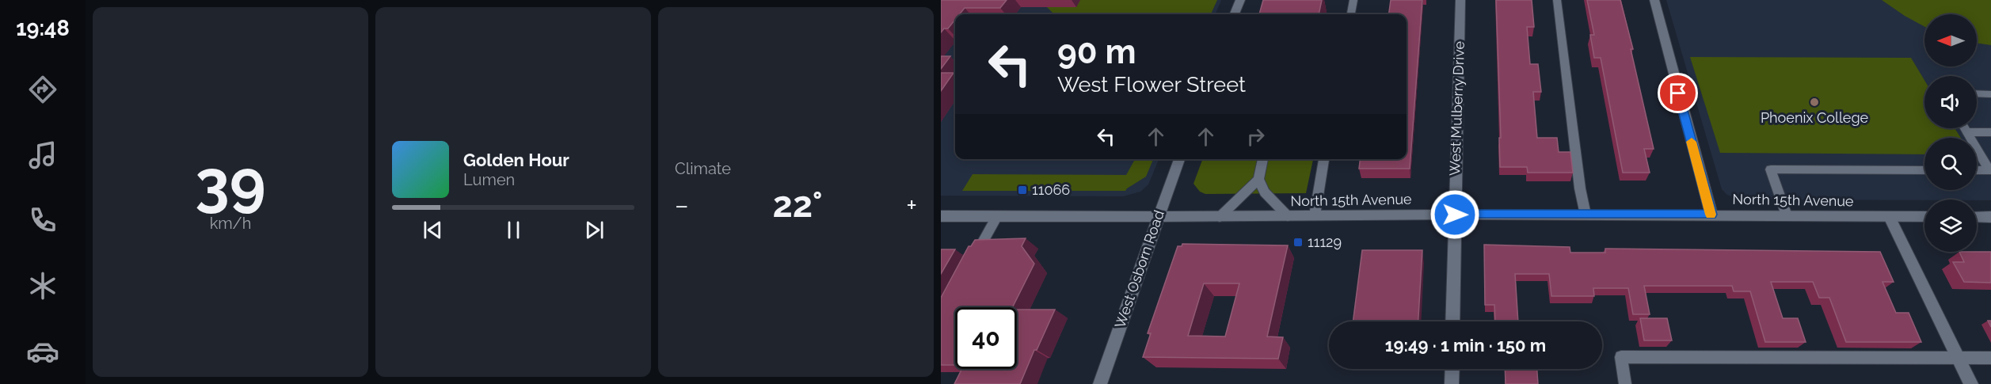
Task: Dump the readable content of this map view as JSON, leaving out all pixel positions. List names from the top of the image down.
{
  "streets": {
    "street": ["West Mulberry Drive", "North 15th Avenue", "West Osborn Road"]
  },
  "crossings": [
    ["West Mulberry Drive", "North 15th Avenue"],
    ["North 15th Avenue", "West Osborn Road"]
  ],
  "places": {
    "other": ["Phoenix College"],
    "transit": ["11066", "11129"]
  },
  "north": "left",
  "page": {
    "tabs": "19:48",
    "tile": [
      ["39", "km/h"],
      "Climate"
    ],
    "turn": ["90 m", "West Flower Street"],
    "song": ["Golden Hour", "Lumen"],
    "heat": ["−", "22°", "+"],
    "limit": "40",
    "trip": "19:49 · 1 min · 150 m"
  }
}
